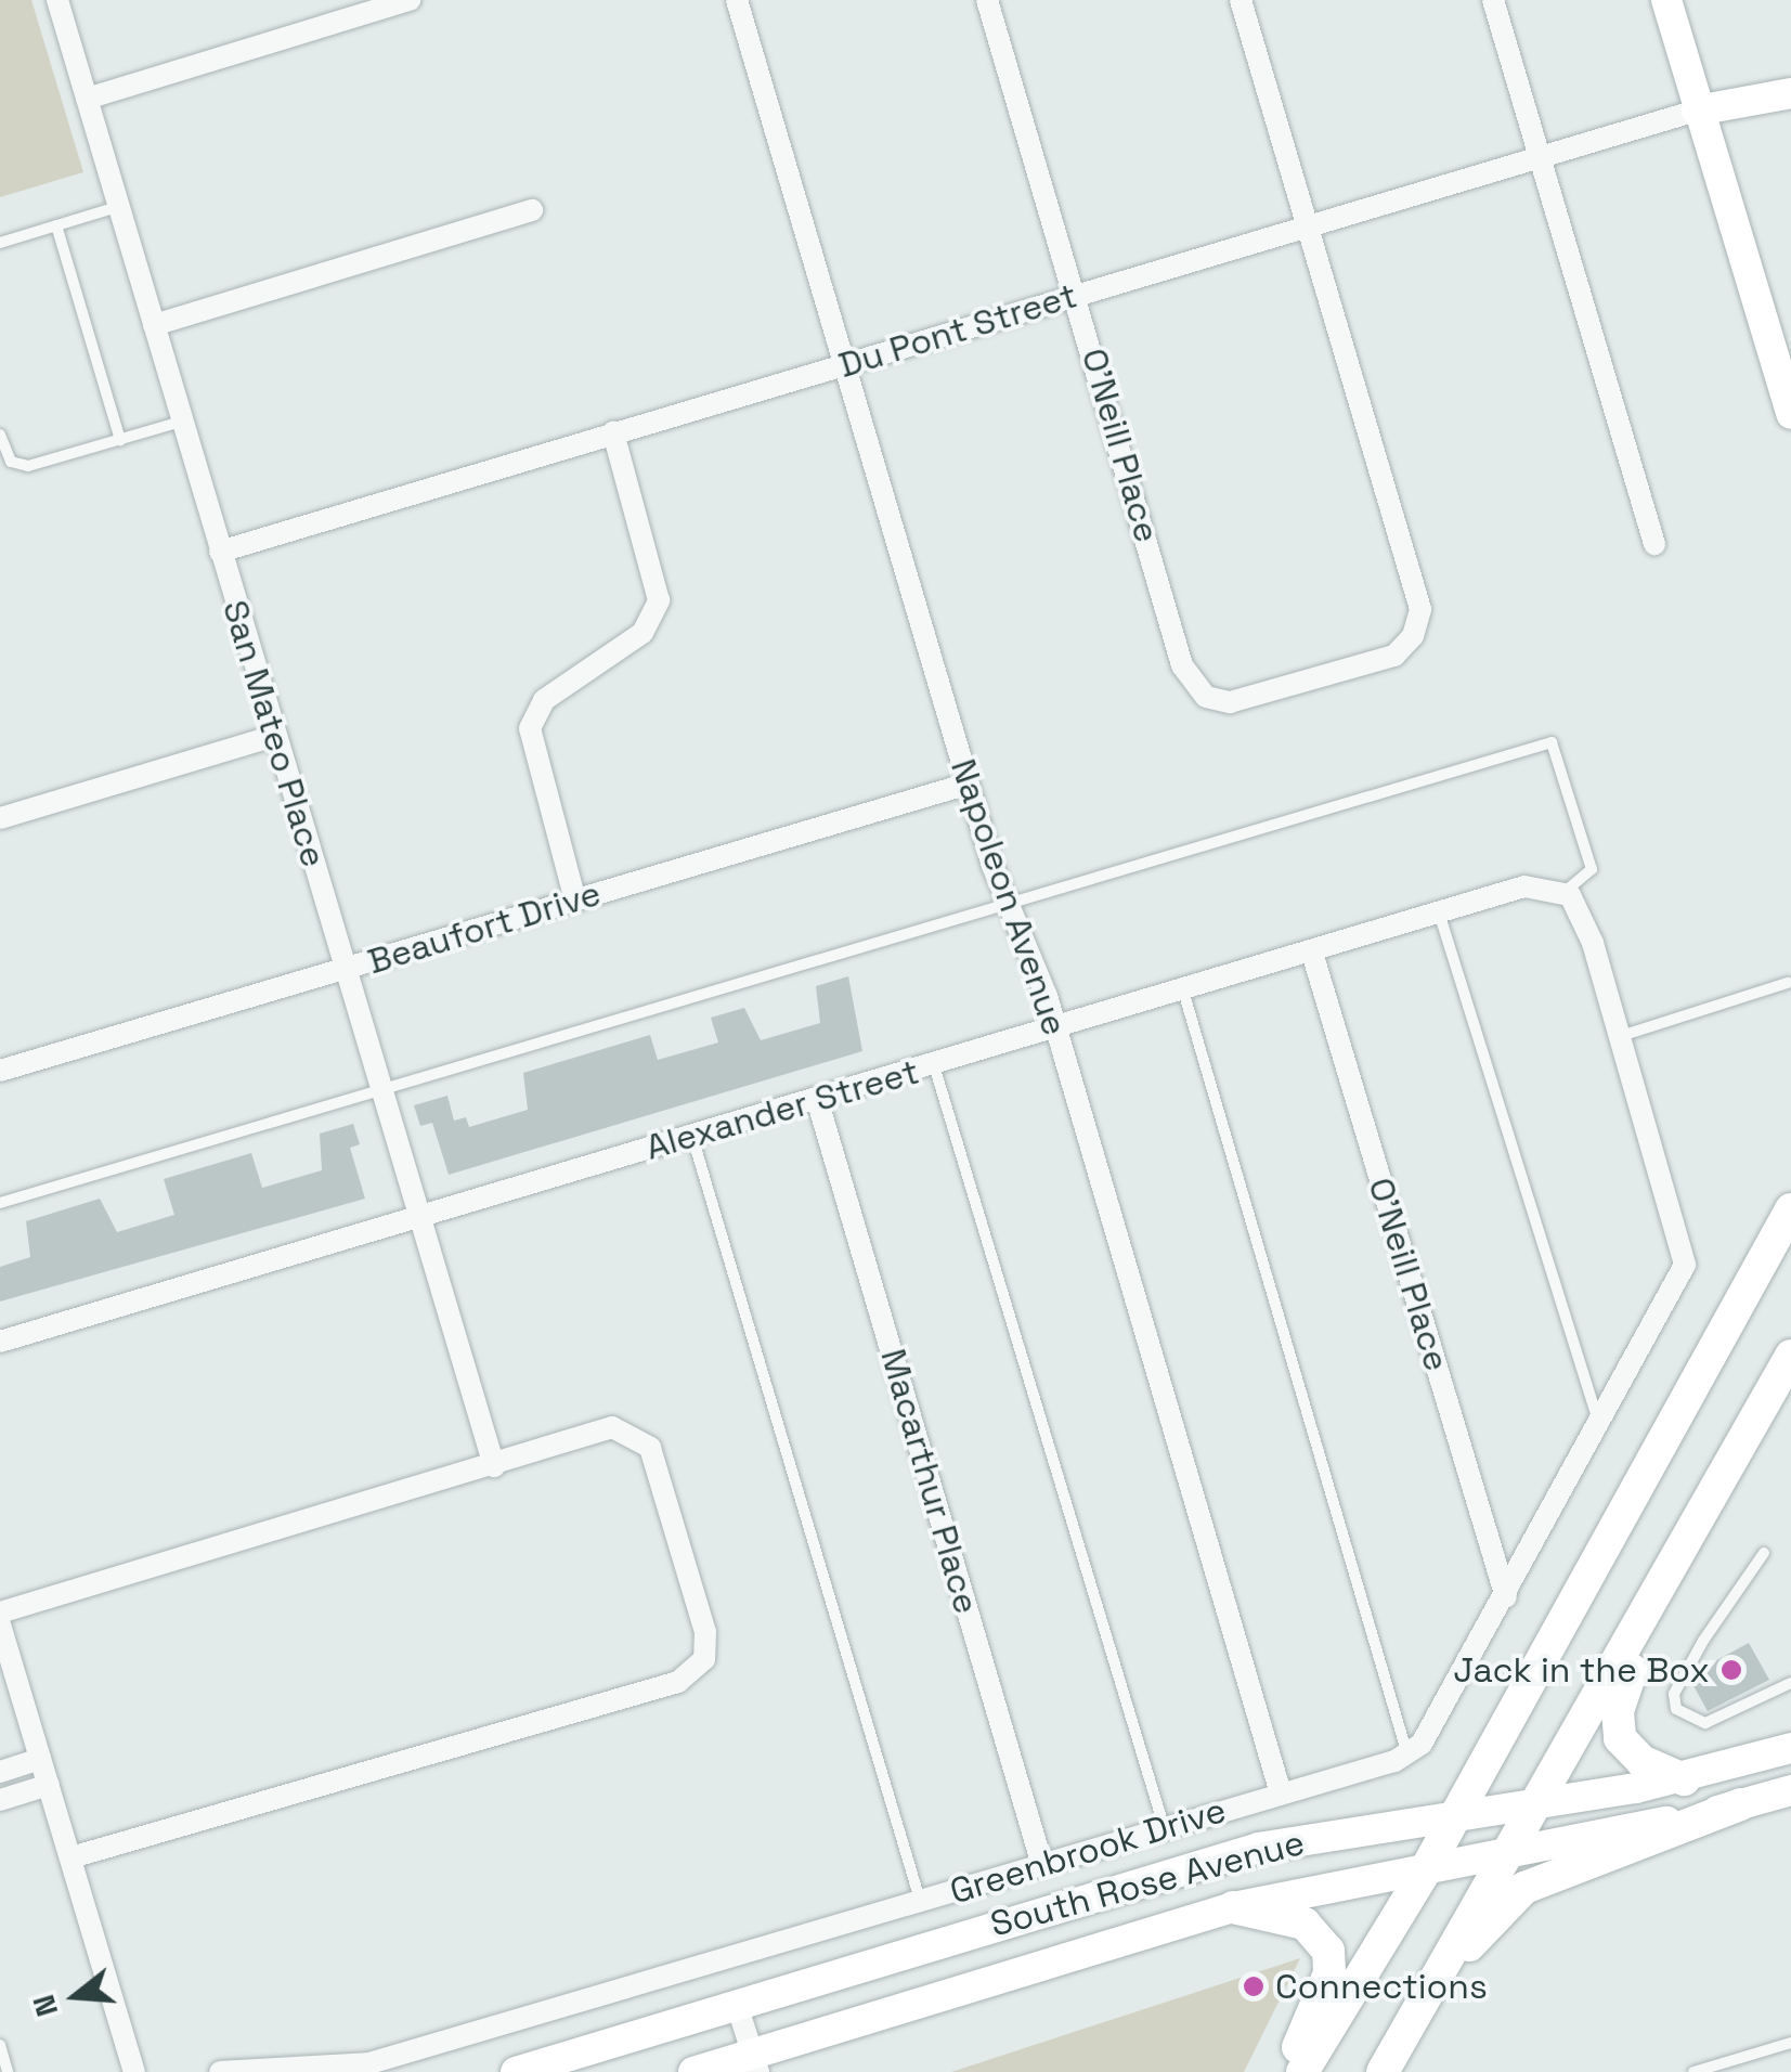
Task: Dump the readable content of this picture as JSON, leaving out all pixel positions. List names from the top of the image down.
{
  "streets": {
    "main road": ["South Rose Avenue"],
    "street": [
      "Du Pont Street",
      "O'Neill Place",
      "San Mateo Place",
      "Napoleon Avenue",
      "Beaufort Drive",
      "Alexander Street",
      "Macarthur Place",
      "Greenbrook Drive"
    ]
  },
  "crossings": [
    ["Du Pont Street", "O'Neill Place"],
    ["Du Pont Street", "San Mateo Place"],
    ["Du Pont Street", "Napoleon Avenue"],
    ["O'Neill Place", "Alexander Street"],
    ["San Mateo Place", "Beaufort Drive"],
    ["San Mateo Place", "Alexander Street"],
    ["Napoleon Avenue", "Beaufort Drive"],
    ["Napoleon Avenue", "Alexander Street"],
    ["Napoleon Avenue", "Greenbrook Drive"],
    ["Alexander Street", "Macarthur Place"],
    ["Macarthur Place", "Greenbrook Drive"]
  ],
  "places": ["Jack in the Box", "Connections"],
  "north": "left"
}
